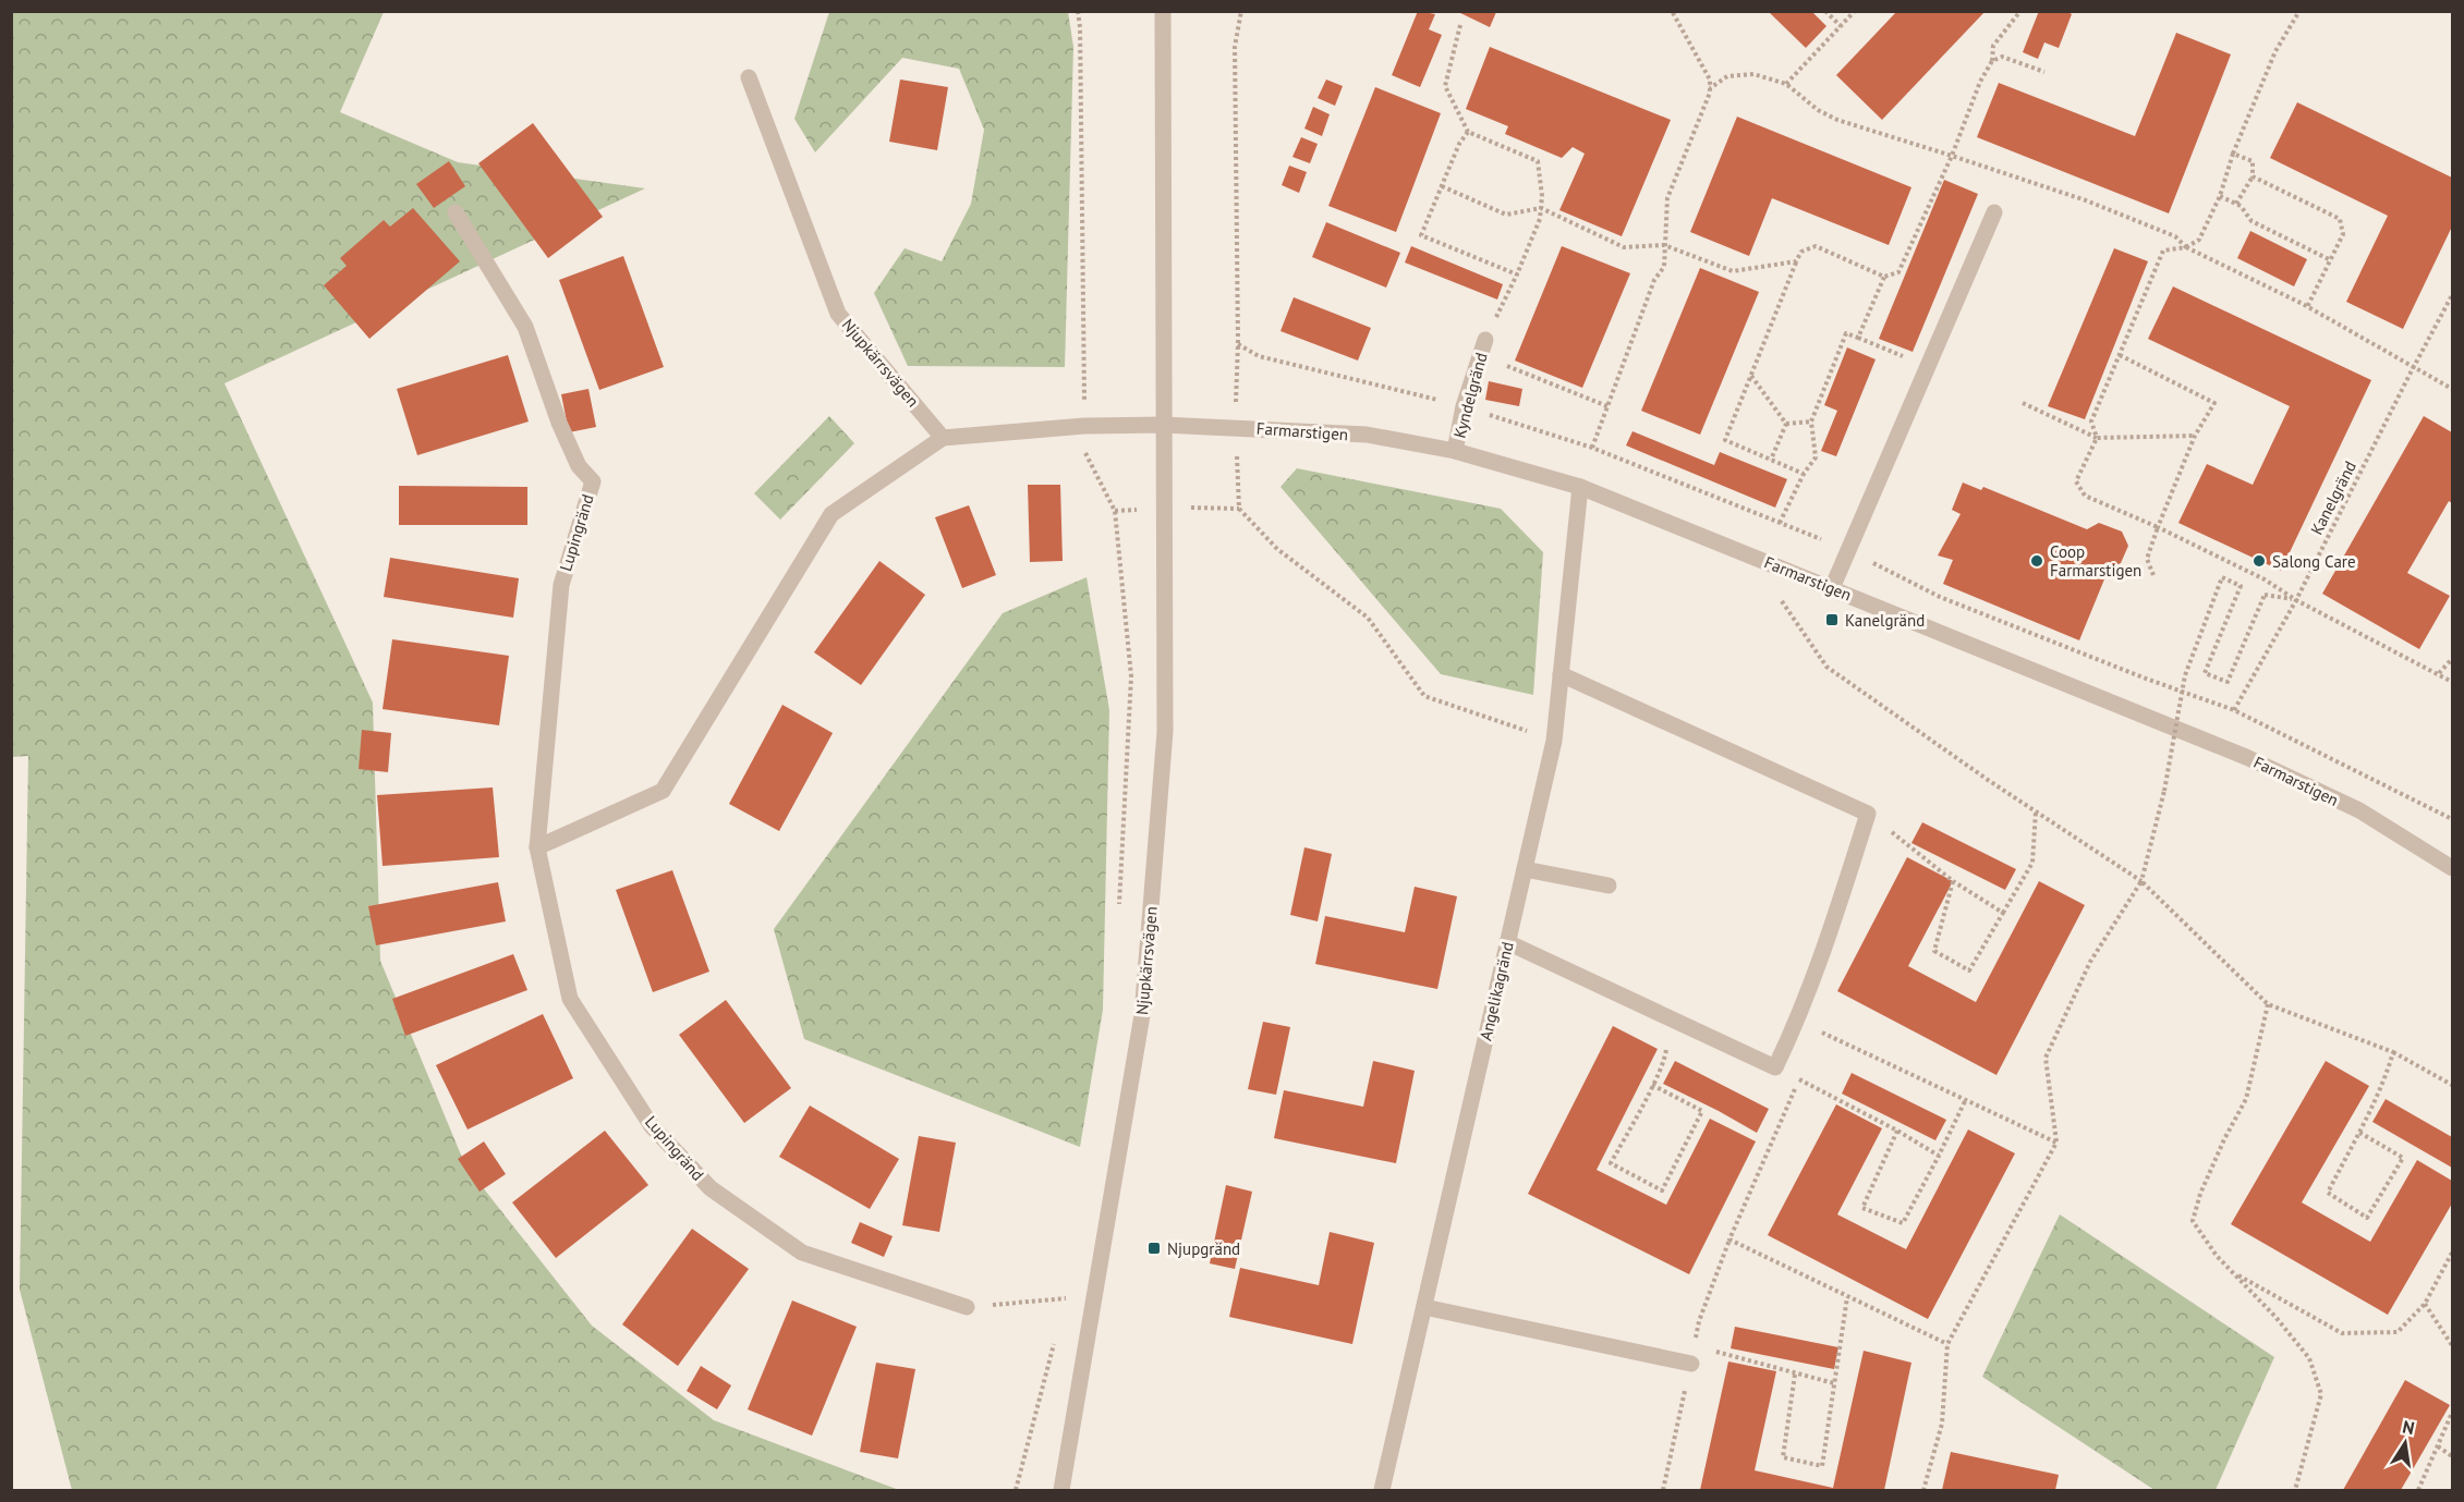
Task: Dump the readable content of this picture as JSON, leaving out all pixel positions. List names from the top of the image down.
{
  "streets": {
    "street": [
      "Njupkärrsvägen",
      "Kyndelgränd",
      "Farmarstigen",
      "Lupingränd",
      "Angelikagränd"
    ],
    "path": ["Kanelgränd"]
  },
  "crossings": [
    ["Njupkärrsvägen", "Farmarstigen"],
    ["Kyndelgränd", "Farmarstigen"],
    ["Farmarstigen", "Angelikagränd"]
  ],
  "places": {
    "other": ["Coop Farmarstigen", "Salong Care"],
    "transit": ["Kanelgränd", "Njupgränd"]
  },
  "north": "top"
}
